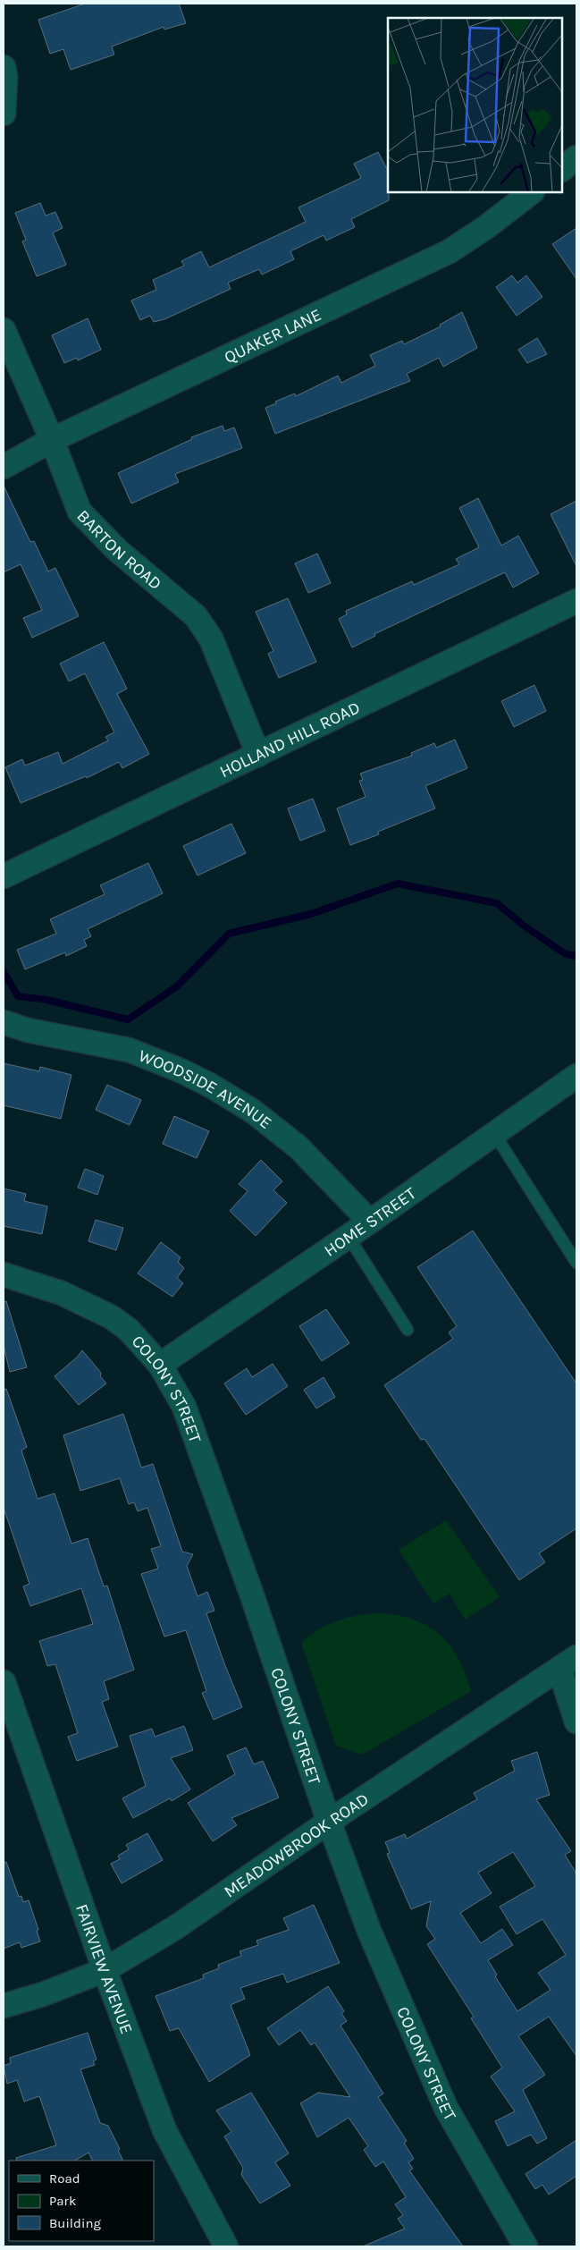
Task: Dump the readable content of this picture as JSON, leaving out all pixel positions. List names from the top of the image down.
{
  "streets": {
    "street": [
      "QUAKER LANE",
      "BARTON ROAD",
      "HOLLAND HILL ROAD",
      "WOODSIDE AVENUE",
      "HOME STREET",
      "COLONY STREET",
      "MEADOWBROOK ROAD",
      "FAIRVIEW AVENUE"
    ]
  },
  "crossings": [
    ["QUAKER LANE", "BARTON ROAD"],
    ["BARTON ROAD", "HOLLAND HILL ROAD"],
    ["WOODSIDE AVENUE", "HOME STREET"],
    ["HOME STREET", "COLONY STREET"],
    ["COLONY STREET", "MEADOWBROOK ROAD"],
    ["MEADOWBROOK ROAD", "FAIRVIEW AVENUE"]
  ],
  "legend": ["Road", "Park", "Building"]
}
